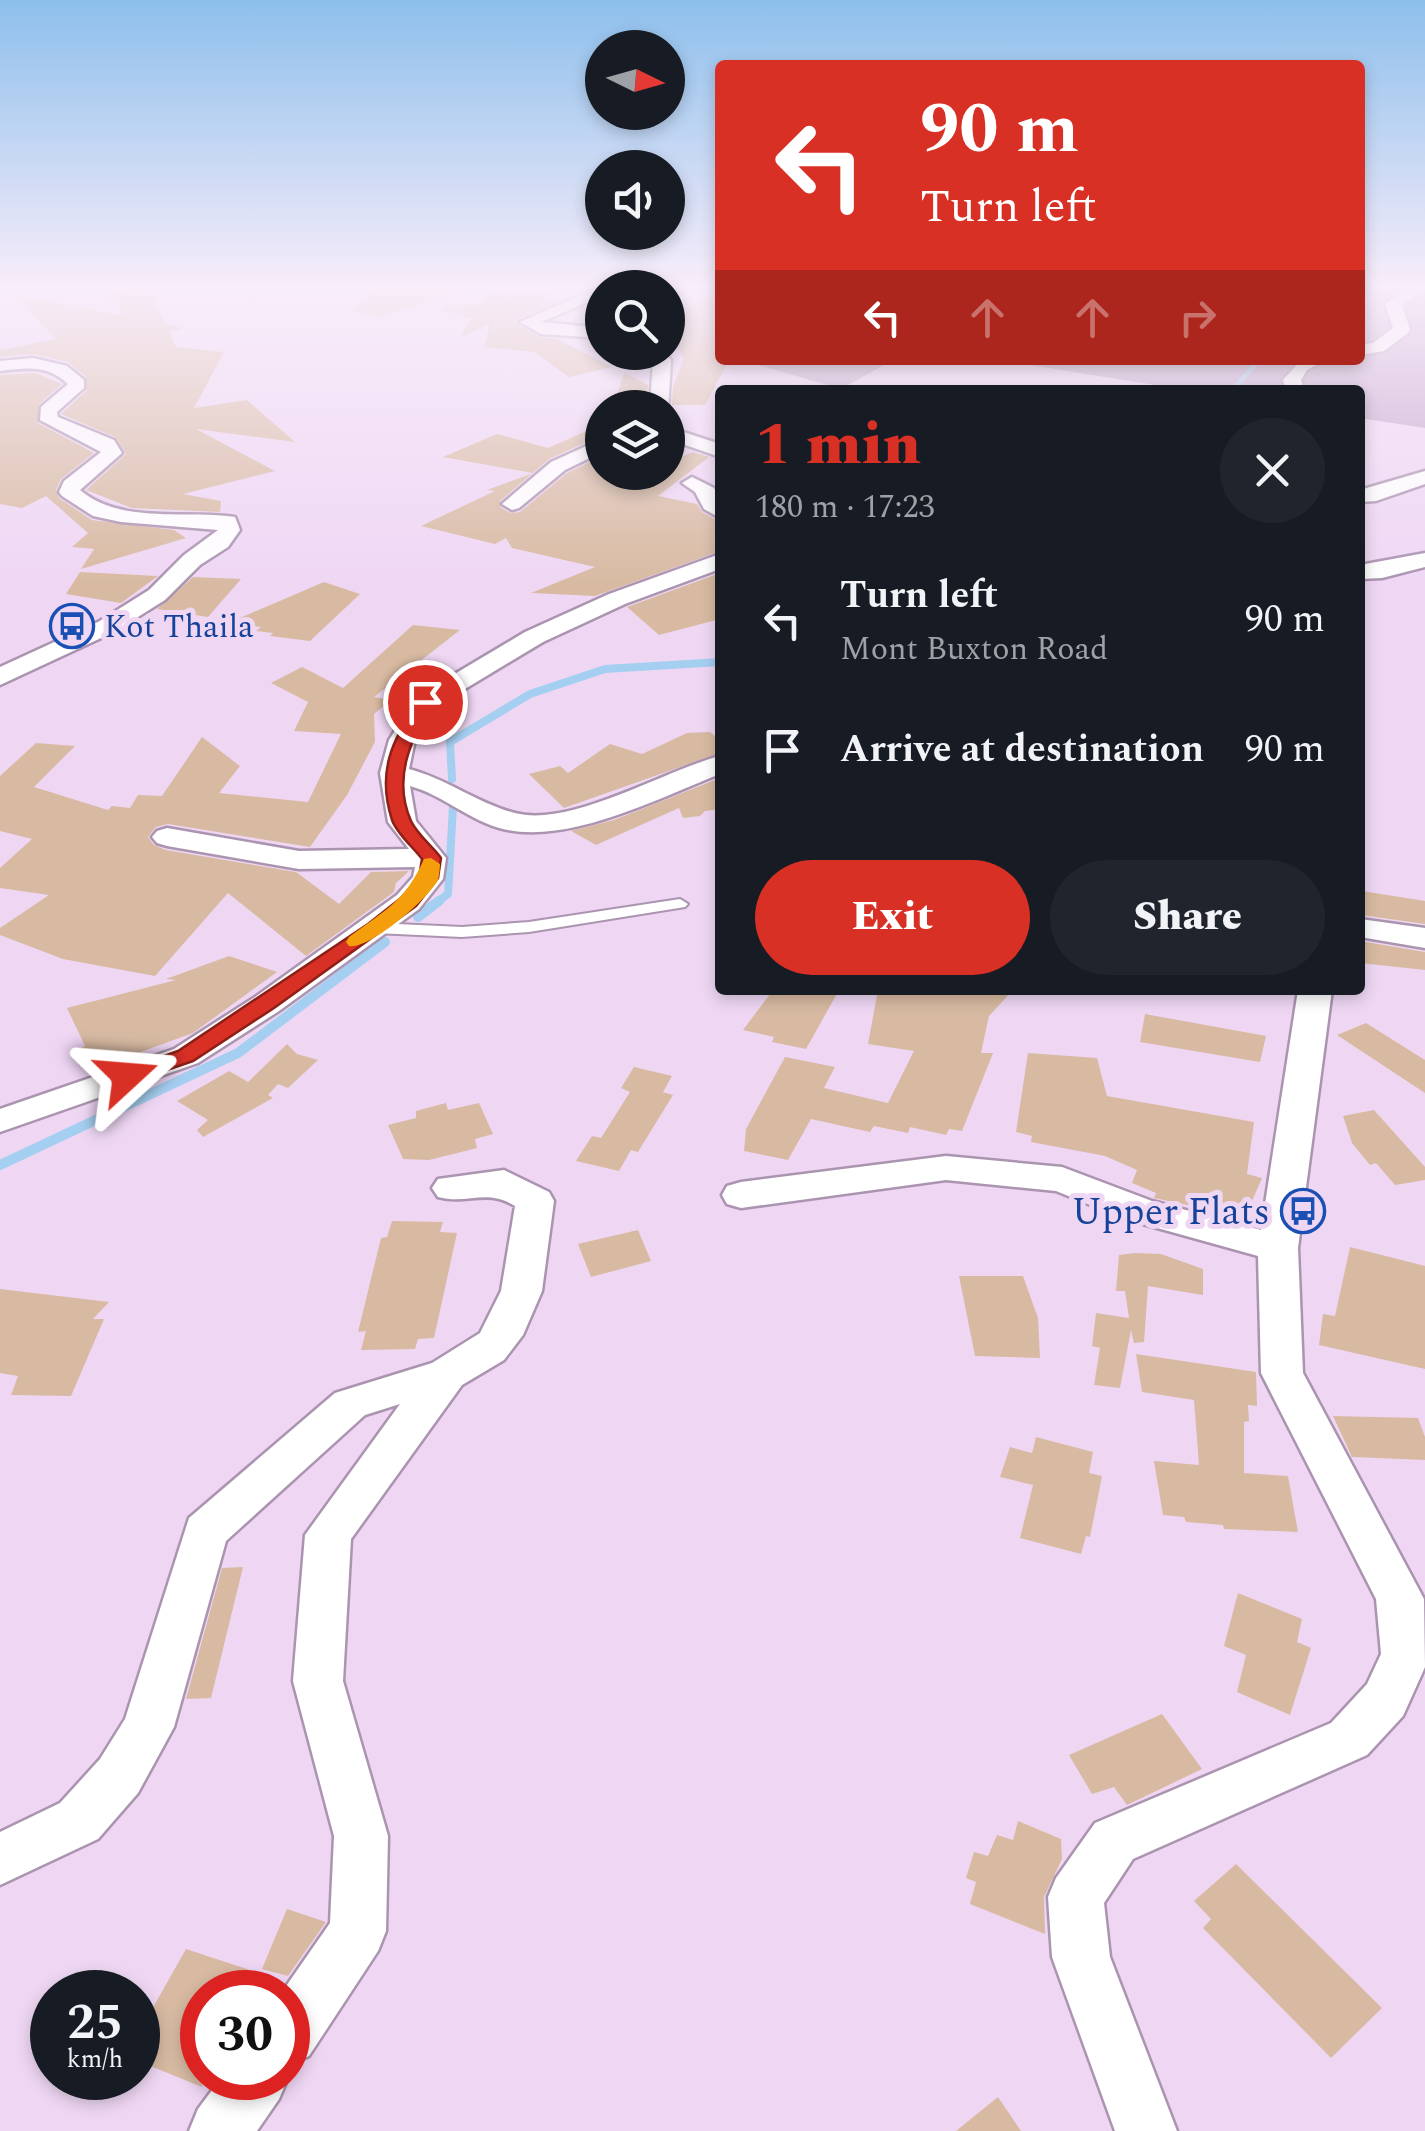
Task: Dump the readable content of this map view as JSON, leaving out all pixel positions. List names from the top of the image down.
{
  "places": {
    "bus stop": ["Kot Thaila", "Upper Flats"]
  },
  "north": "right",
  "page": {
    "turn": ["90 m", "Turn left"],
    "heading": ["1 min", "180 m · 17:23"],
    "list": [
      {
        "name": "Turn left",
        "note": "Mont Buxton Road",
        "value": "90 m"
      },
      {
        "name": "Arrive at destination",
        "value": "90 m"
      }
    ],
    "buttons": ["Exit", "Share"],
    "speed": "25 km/h",
    "limit": "30"
  }
}
